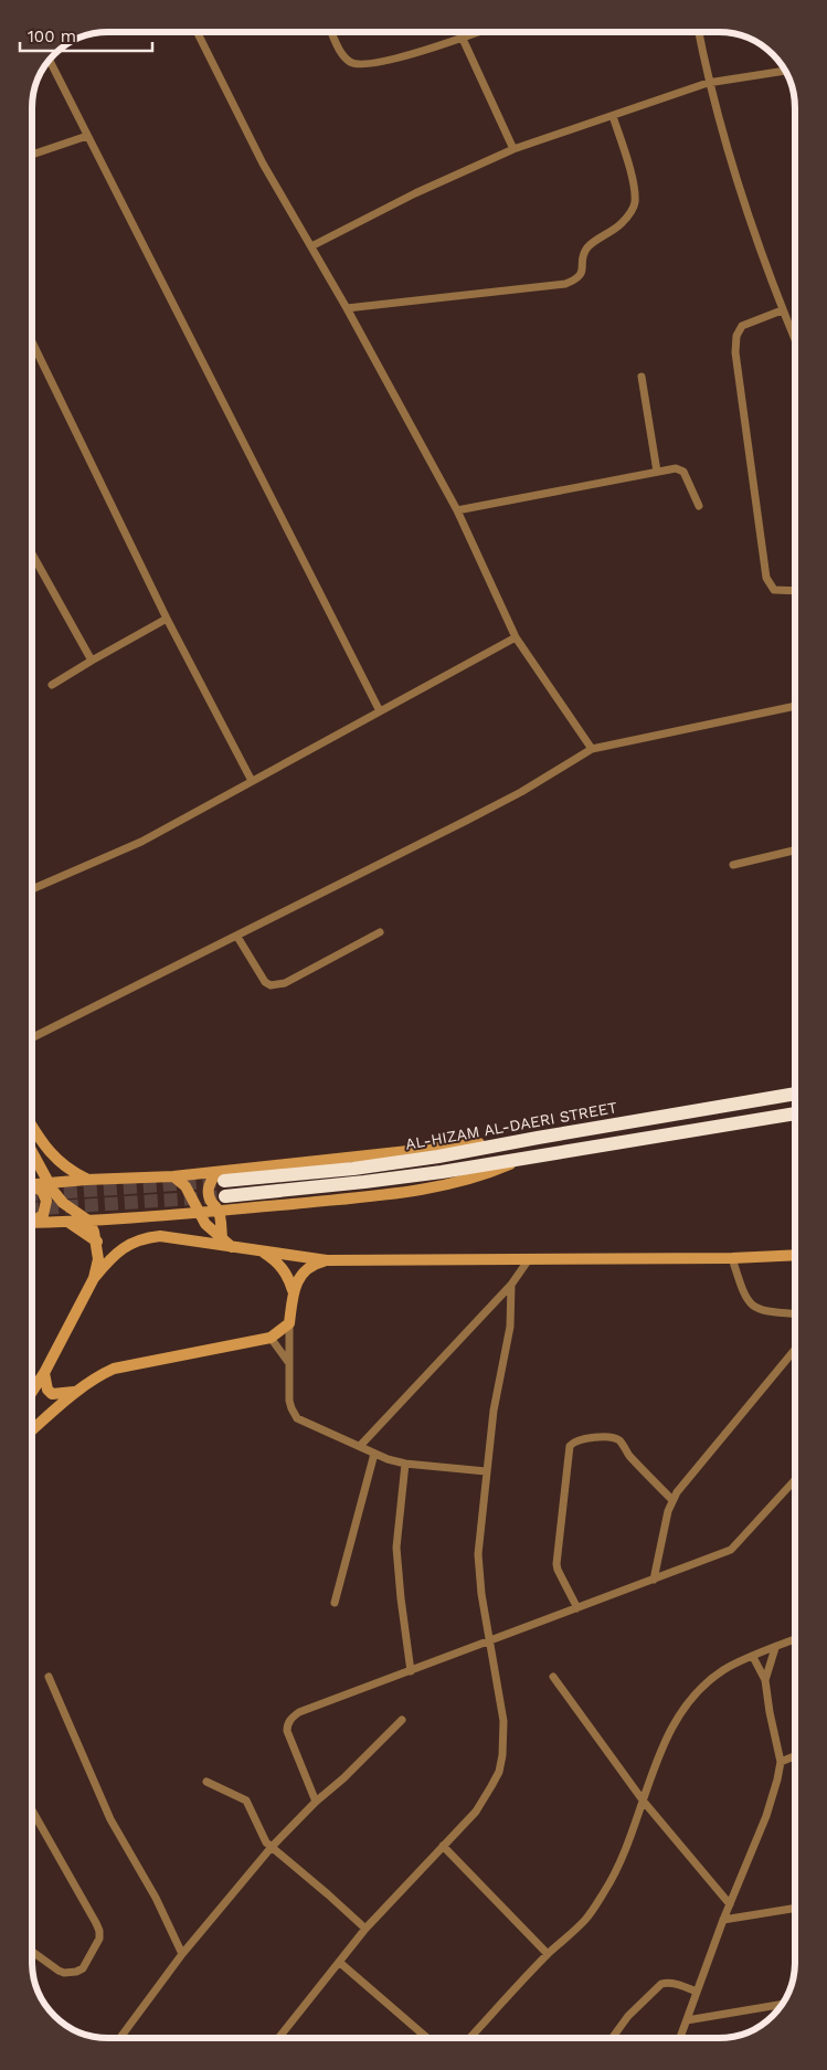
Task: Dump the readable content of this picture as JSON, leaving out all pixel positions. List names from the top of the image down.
{
  "streets": {
    "highway": ["AL-HIZAM AL-DAERI STREET"]
  },
  "scale_bar": "100 m"
}
